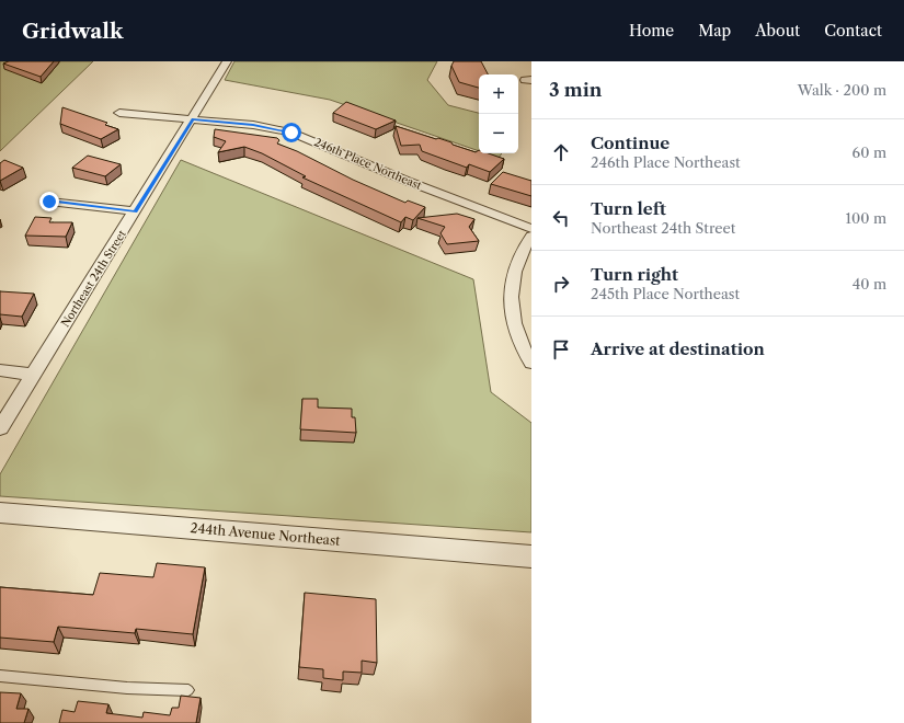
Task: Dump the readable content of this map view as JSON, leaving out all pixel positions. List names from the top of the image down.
{
  "streets": {
    "street": ["246th Place Northeast", "Northeast 24th Street", "244th Avenue Northeast"]
  },
  "crossings": [
    ["246th Place Northeast", "Northeast 24th Street"]
  ],
  "page": {
    "header": "Gridwalk",
    "nav": [
      "Home",
      "Map",
      "About",
      "Contact"
    ],
    "heading": ["3 min", "Walk · 200 m"],
    "map_buttons": ["+", "−"],
    "list": [
      ["Continue", "246th Place Northeast", "60 m"],
      ["Turn left", "Northeast 24th Street", "100 m"],
      ["Turn right", "245th Place Northeast", "40 m"],
      "Arrive at destination"
    ]
  }
}
